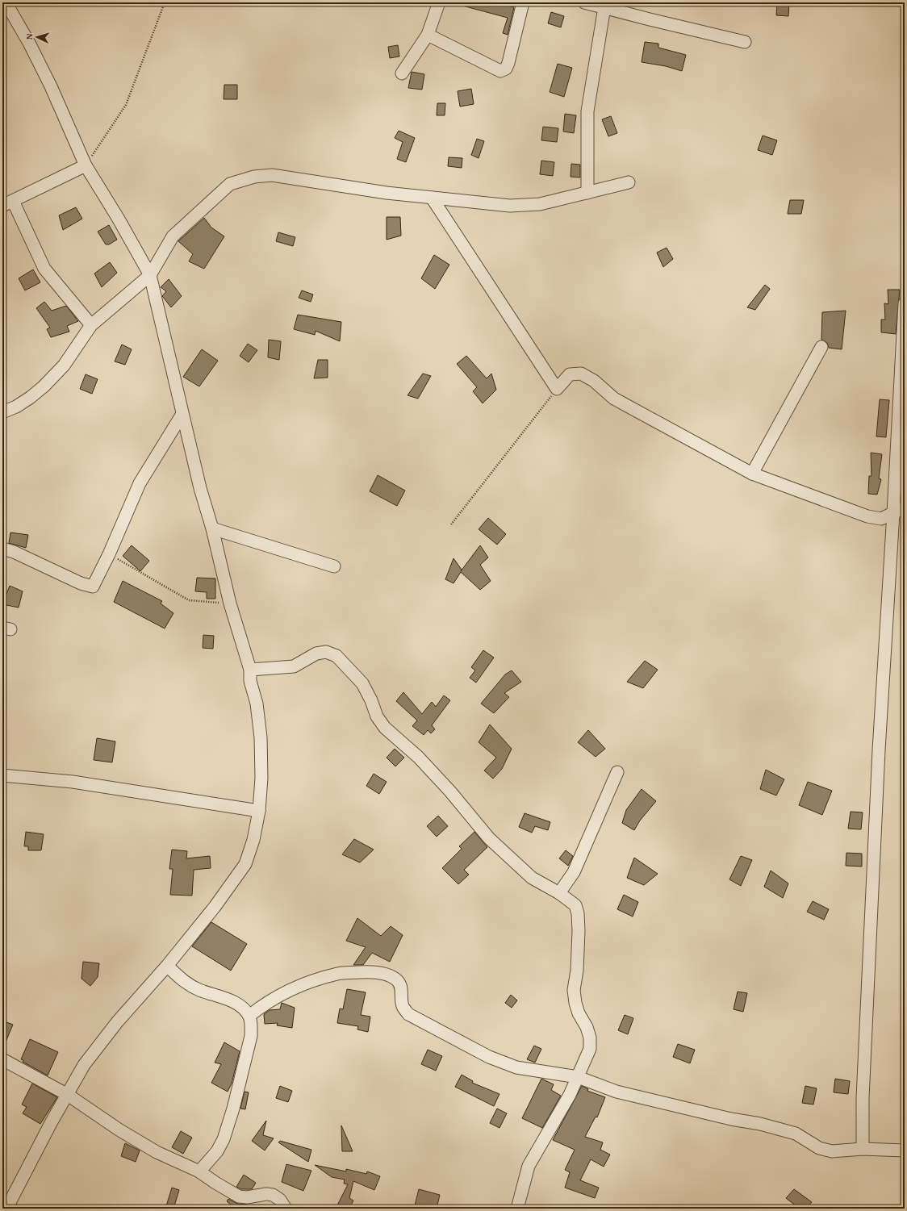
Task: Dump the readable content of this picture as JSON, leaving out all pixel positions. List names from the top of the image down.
{
  "north": "left"
}
